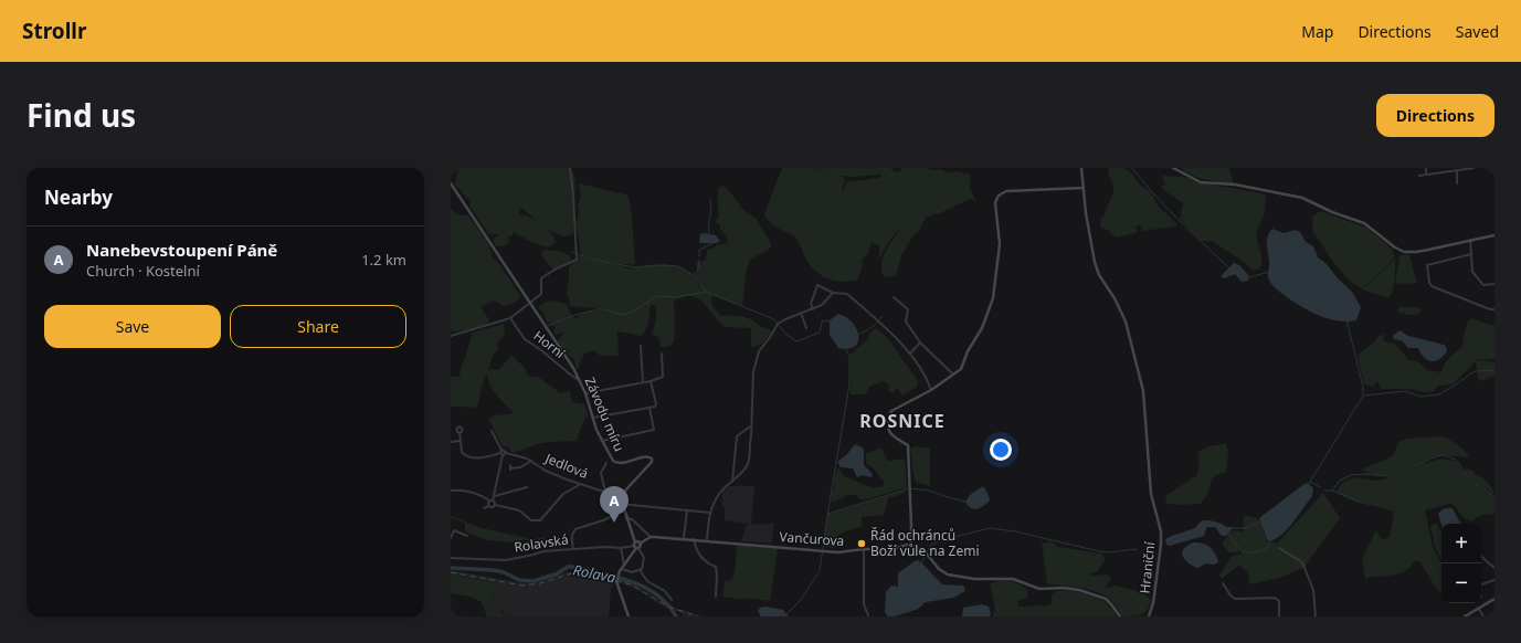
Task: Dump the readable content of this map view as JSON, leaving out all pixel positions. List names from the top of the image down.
{
  "streets": {
    "street": [
      "Horní",
      "Závodu míru",
      "Jedlová",
      "Vančurova",
      "Rolavská",
      "Hraniční"
    ]
  },
  "crossings": [
    ["Horní", "Závodu míru"],
    ["Závodu míru", "Jedlová"]
  ],
  "districts": ["ROSNICE"],
  "water": ["Rolava"],
  "places": ["Řád ochránců Boží vůle na Zemi"],
  "page": {
    "header": "Strollr",
    "nav": ["Map", "Directions", "Saved"],
    "title": "Find us",
    "buttons": [
      "Directions",
      ["Save", "Share"]
    ],
    "heading": "Nearby",
    "list": [
      {
        "mark": "A",
        "name": "Nanebevstoupení Páně",
        "note": "Church · Kostelní",
        "value": "1.2 km"
      }
    ],
    "pins": "A",
    "map_buttons": ["+", "−"]
  }
}
